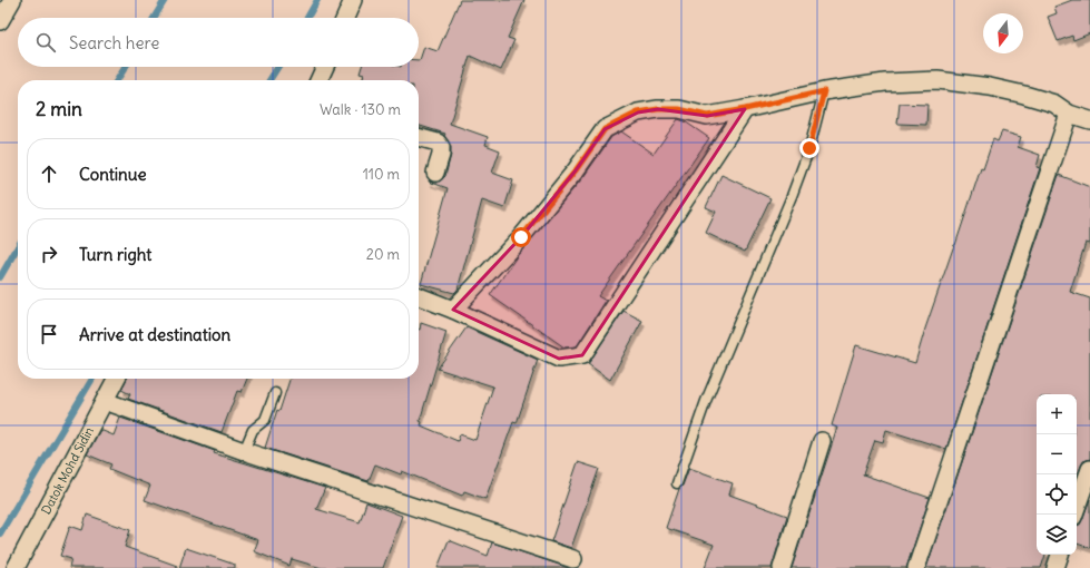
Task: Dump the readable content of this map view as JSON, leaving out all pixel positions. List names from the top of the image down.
{
  "streets": {
    "street": ["Datok Mohd Sidin"]
  },
  "north": "bottom",
  "page": {
    "search": "Search here",
    "heading": ["2 min", "Walk · 130 m"],
    "list": [
      ["Continue", "110 m"],
      ["Turn right", "20 m"],
      "Arrive at destination"
    ],
    "map_buttons": ["+", "−"]
  }
}
